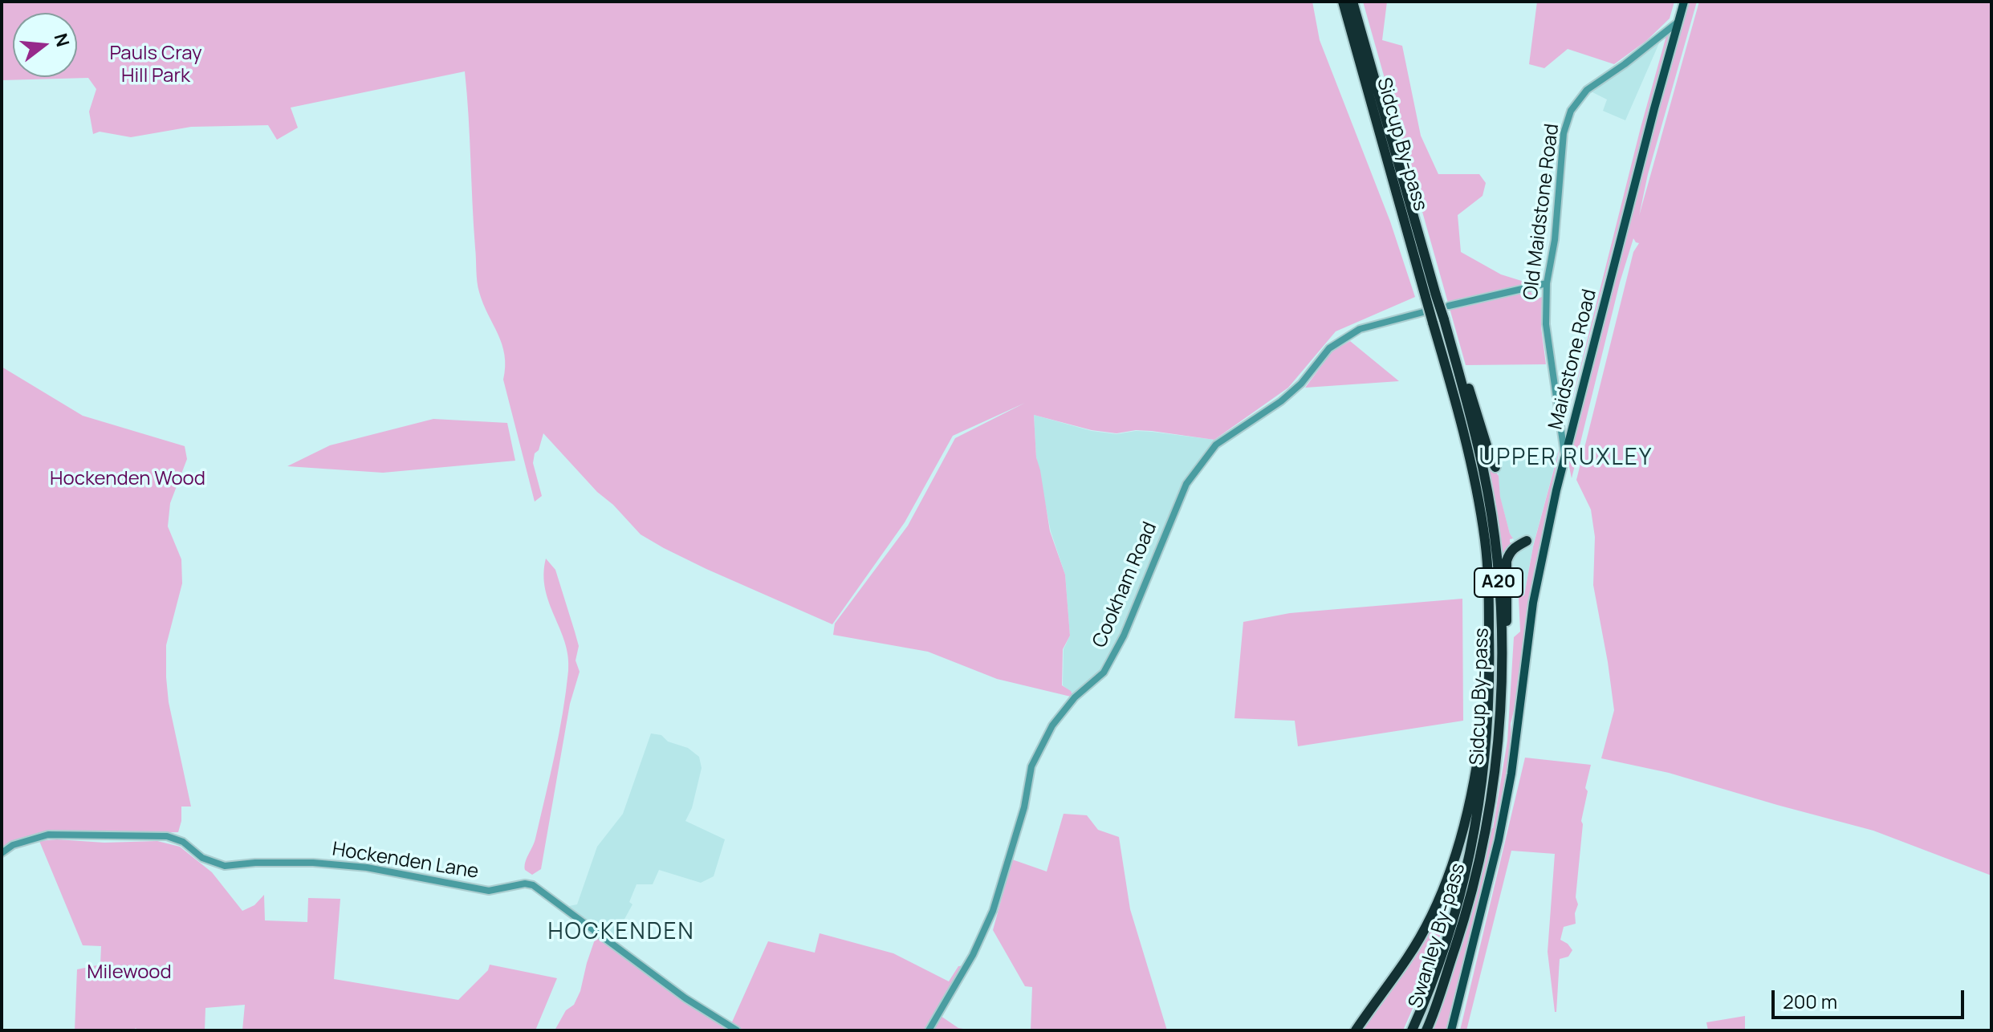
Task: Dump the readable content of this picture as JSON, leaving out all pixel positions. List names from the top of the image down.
{
  "streets": {
    "highway": ["Sidcup By-pass", "A20", "Swanley By-pass"],
    "main road": ["Maidstone Road"],
    "street": ["Old Maidstone Road", "Cookham Road", "Hockenden Lane"]
  },
  "crossings": [
    ["Sidcup By-pass", "A20"],
    ["Sidcup By-pass", "Swanley By-pass"],
    ["Old Maidstone Road", "Maidstone Road"]
  ],
  "districts": ["UPPER RUXLEY", "HOCKENDEN"],
  "parks": ["Pauls Cray Hill Park", "Hockenden Wood", "Milewood"],
  "scale_bar": "200 m",
  "north": "right"
}
